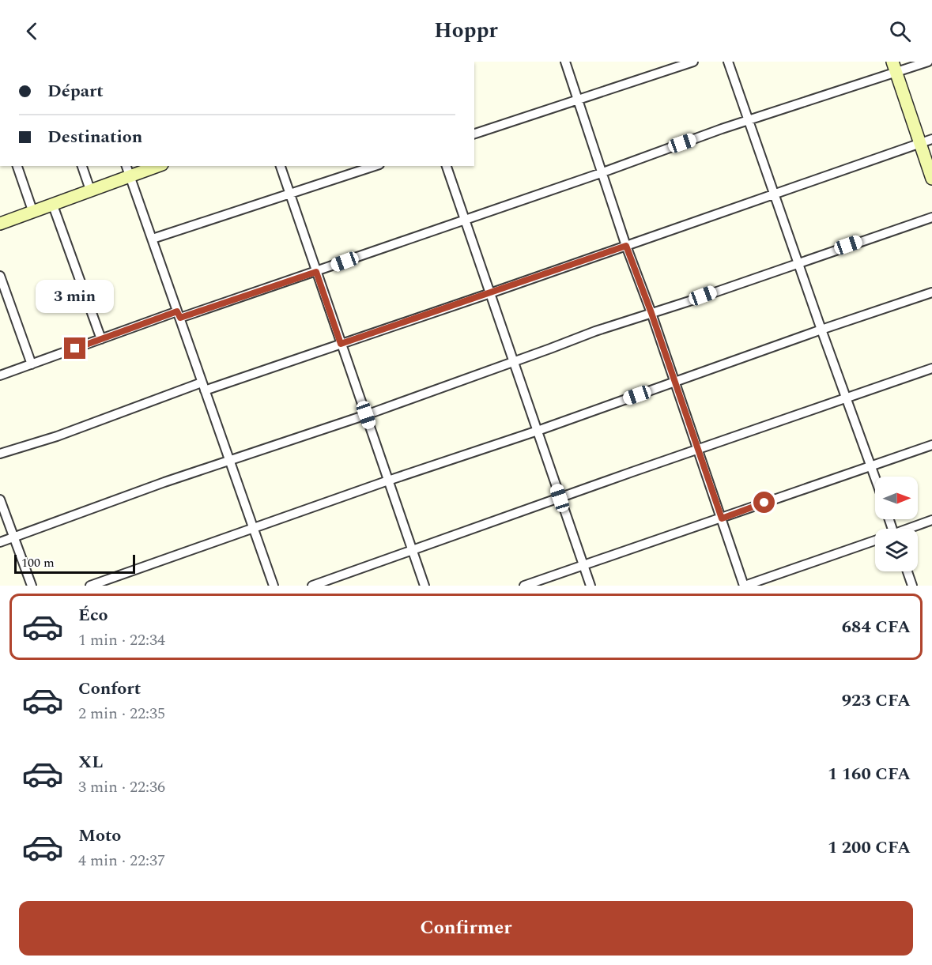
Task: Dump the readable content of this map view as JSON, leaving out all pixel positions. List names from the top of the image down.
{
  "scale_bar": "100 m",
  "north": "right",
  "page": {
    "header": "Hoppr",
    "banner": ["Départ", "Destination"],
    "bubble": "3 min",
    "scale": "100 m",
    "list": [
      {
        "name": "Éco",
        "note": "1 min · 22:34",
        "value": "684 CFA"
      },
      {
        "name": "Confort",
        "note": "2 min · 22:35",
        "value": "923 CFA"
      },
      {
        "name": "XL",
        "note": "3 min · 22:36",
        "value": "1 160 CFA"
      },
      {
        "name": "Moto",
        "note": "4 min · 22:37",
        "value": "1 200 CFA"
      }
    ],
    "buttons": "Confirmer"
  }
}
